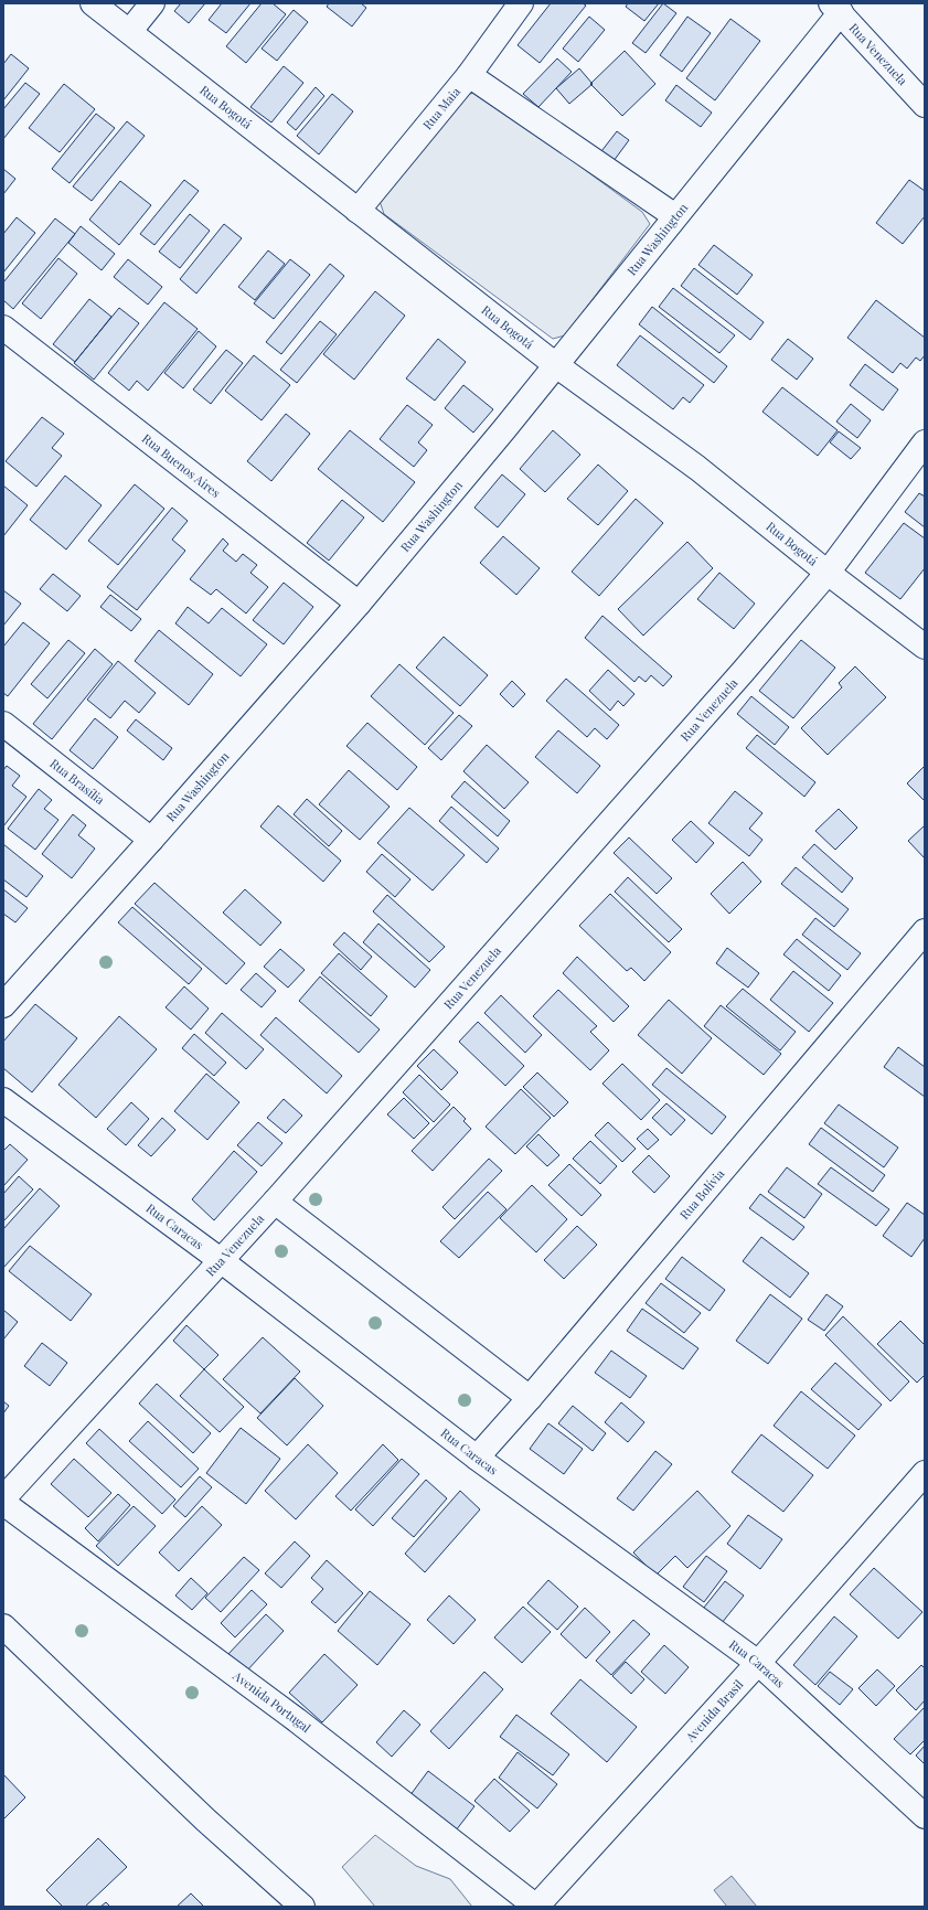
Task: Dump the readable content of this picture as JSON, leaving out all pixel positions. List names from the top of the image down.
{
  "streets": {
    "street": [
      "Rua Venezuela",
      "Rua Bogotá",
      "Rua Maia",
      "Rua Washington",
      "Rua Buenos Aires",
      "Rua Brasília",
      "Rua Bolívia",
      "Rua Caracas",
      "Avenida Portugal",
      "Avenida Brasil"
    ]
  },
  "crossings": [
    ["Rua Venezuela", "Rua Bogotá"],
    ["Rua Venezuela", "Rua Washington"],
    ["Rua Venezuela", "Rua Caracas"],
    ["Rua Bogotá", "Rua Maia"],
    ["Rua Bogotá", "Rua Washington"],
    ["Rua Washington", "Rua Buenos Aires"],
    ["Rua Washington", "Rua Brasília"],
    ["Rua Bolívia", "Rua Caracas"],
    ["Rua Caracas", "Avenida Brasil"],
    ["Avenida Portugal", "Avenida Brasil"]
  ]
}
